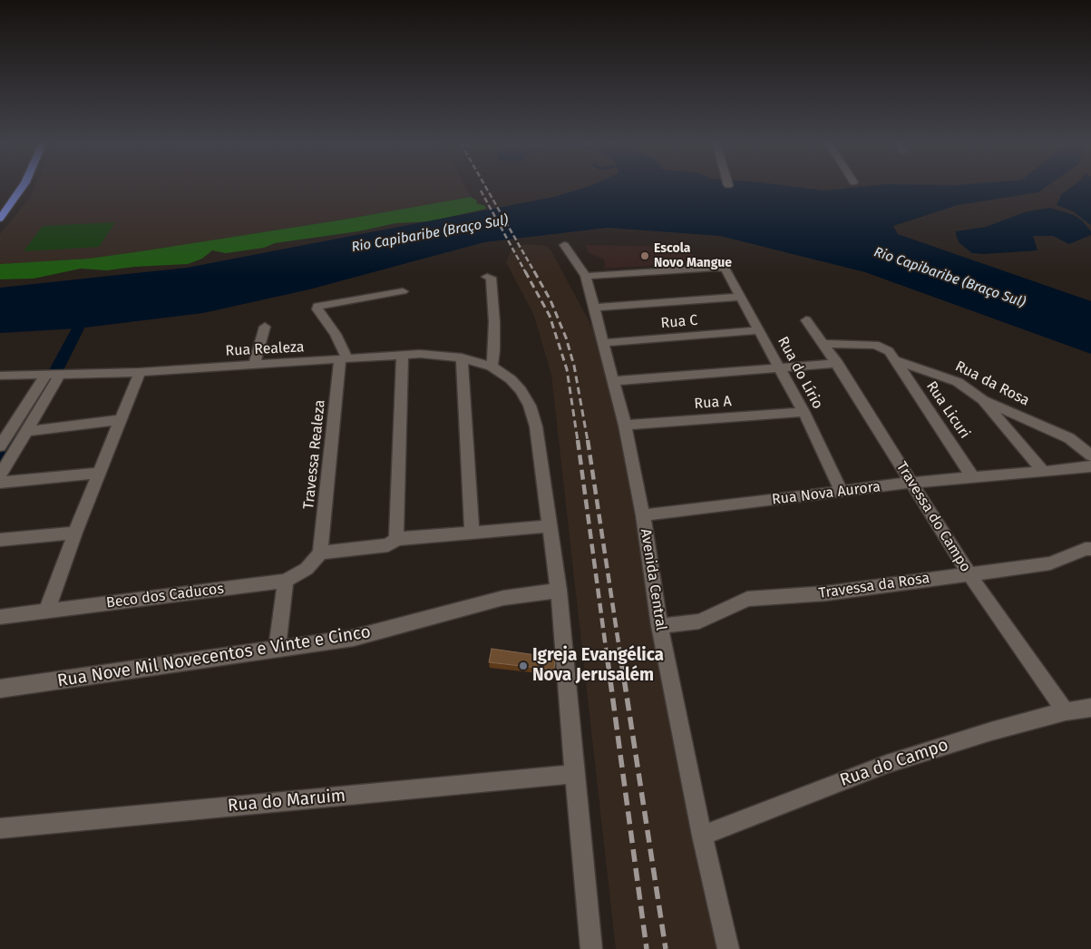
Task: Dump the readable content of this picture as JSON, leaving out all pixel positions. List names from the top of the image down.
{
  "streets": {
    "street": [
      "Rua C",
      "Rua Realeza",
      "Rua do Lírio",
      "Rua da Rosa",
      "Rua A",
      "Rua Licuri",
      "Travessa Realeza",
      "Rua Nova Aurora",
      "Travessa do Campo",
      "Avenida Central",
      "Travessa da Rosa",
      "Beco dos Caducos",
      "Rua Nove Mil Novecentos e Vinte e Cinco",
      "Rua do Campo",
      "Rua do Maruim"
    ]
  },
  "crossings": [
    ["Rua C", "Rua do Lírio"],
    ["Rua C", "Avenida Central"],
    ["Rua Realeza", "Travessa Realeza"],
    ["Rua do Lírio", "Rua A"],
    ["Rua do Lírio", "Rua Nova Aurora"],
    ["Rua do Lírio", "Avenida Central"],
    ["Rua da Rosa", "Rua Licuri"],
    ["Rua da Rosa", "Travessa do Campo"],
    ["Rua A", "Avenida Central"],
    ["Rua Licuri", "Rua Nova Aurora"],
    ["Travessa Realeza", "Beco dos Caducos"],
    ["Rua Nova Aurora", "Travessa do Campo"],
    ["Rua Nova Aurora", "Avenida Central"],
    ["Travessa do Campo", "Travessa da Rosa"],
    ["Travessa do Campo", "Rua do Campo"],
    ["Avenida Central", "Travessa da Rosa"],
    ["Avenida Central", "Rua do Campo"]
  ],
  "water": ["Rio Capibaribe (Braço Sul)"],
  "places": ["Escola Novo Mangue", "Igreja Evangélica Nova Jerusalém"]
}
